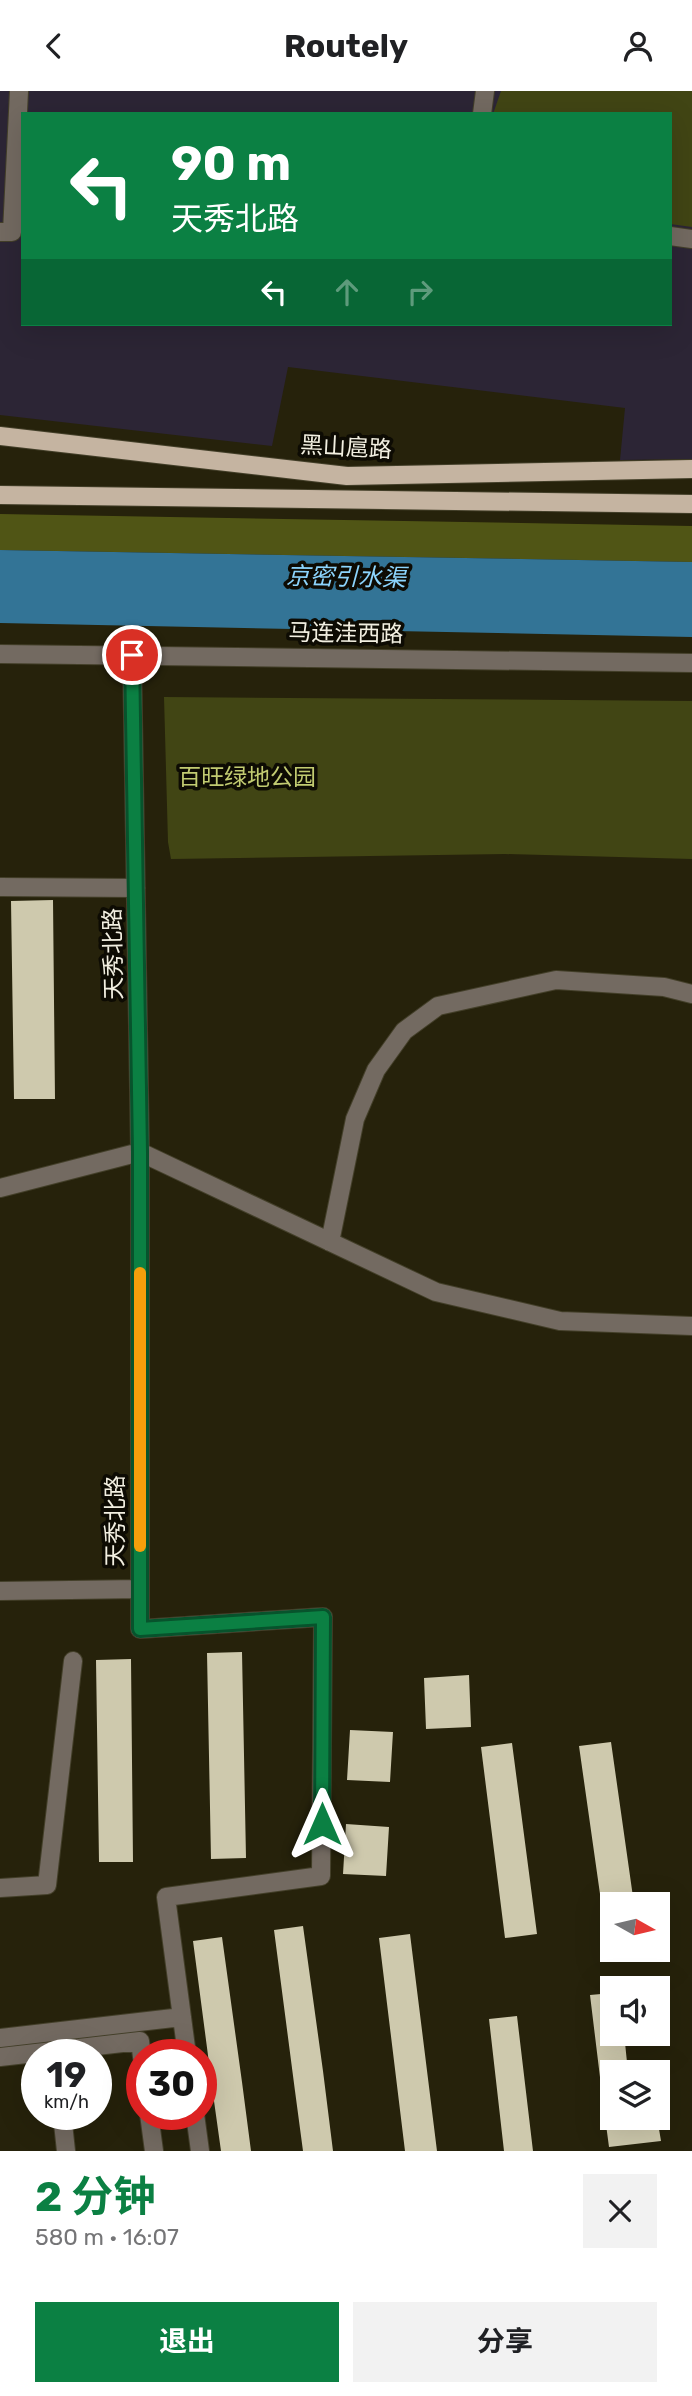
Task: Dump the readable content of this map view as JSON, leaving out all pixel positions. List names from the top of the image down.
{
  "streets": {
    "main road": ["黑山扈路"],
    "street": ["马连洼西路", "天秀北路"]
  },
  "crossings": [
    ["马连洼西路", "天秀北路"]
  ],
  "water": ["京密引水渠"],
  "parks": ["百旺绿地公园"],
  "north": "right",
  "page": {
    "header": "Routely",
    "turn": ["90 m", "天秀北路"],
    "speed": "19 km/h",
    "limit": "30",
    "heading": ["2 分钟", "580 m · 16:07"],
    "buttons": ["退出", "分享"]
  }
}
